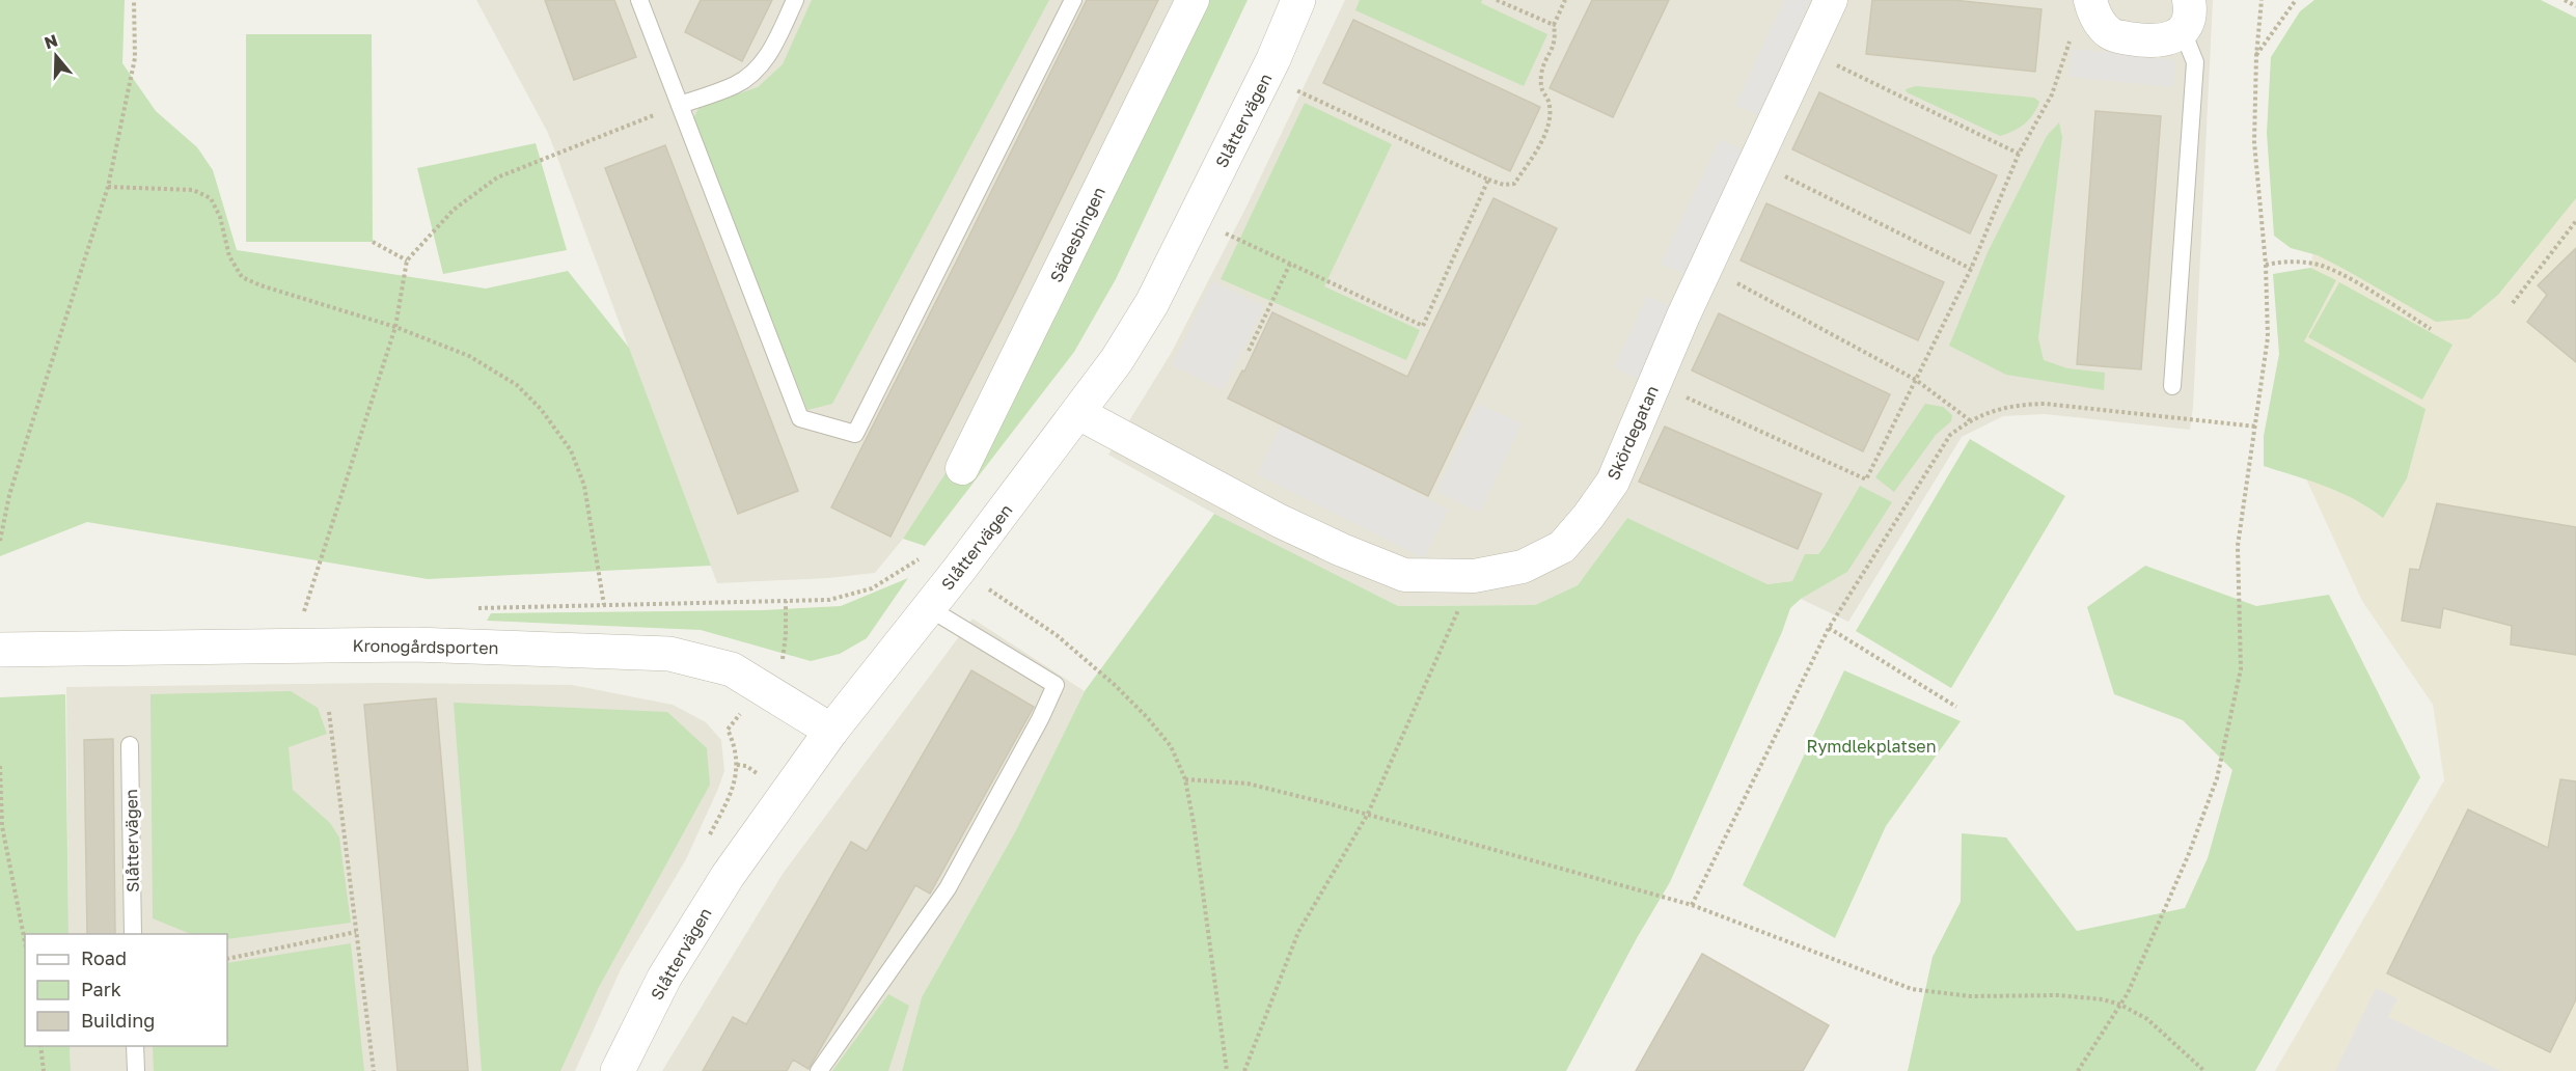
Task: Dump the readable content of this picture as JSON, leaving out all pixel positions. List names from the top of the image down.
{
  "streets": {
    "street": [
      "Slåttervägen",
      "Sädesbingen",
      "Skördegatan",
      "Kronogårdsporten"
    ]
  },
  "crossings": [
    ["Slåttervägen", "Skördegatan"],
    ["Slåttervägen", "Kronogårdsporten"]
  ],
  "parks": ["Rymdlekplatsen"],
  "legend": ["Road", "Park", "Building"],
  "north": "top"
}
